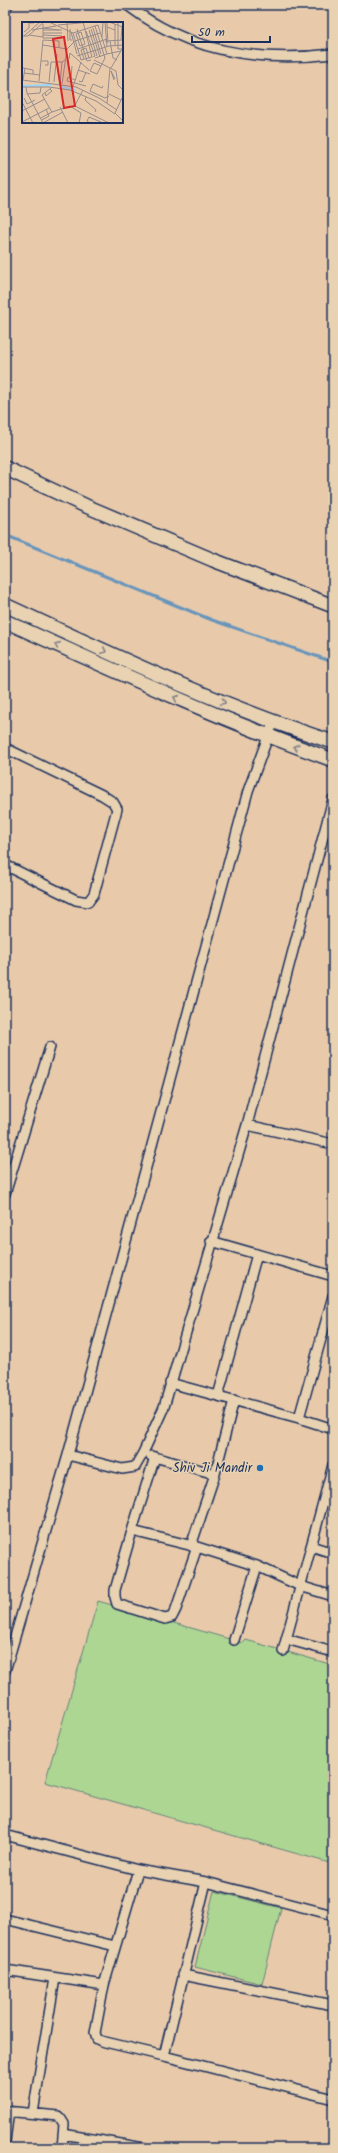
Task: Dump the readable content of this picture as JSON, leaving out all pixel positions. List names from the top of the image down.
{
  "places": ["Shiv Ji Mandir"],
  "scale_bar": "50 m"
}
